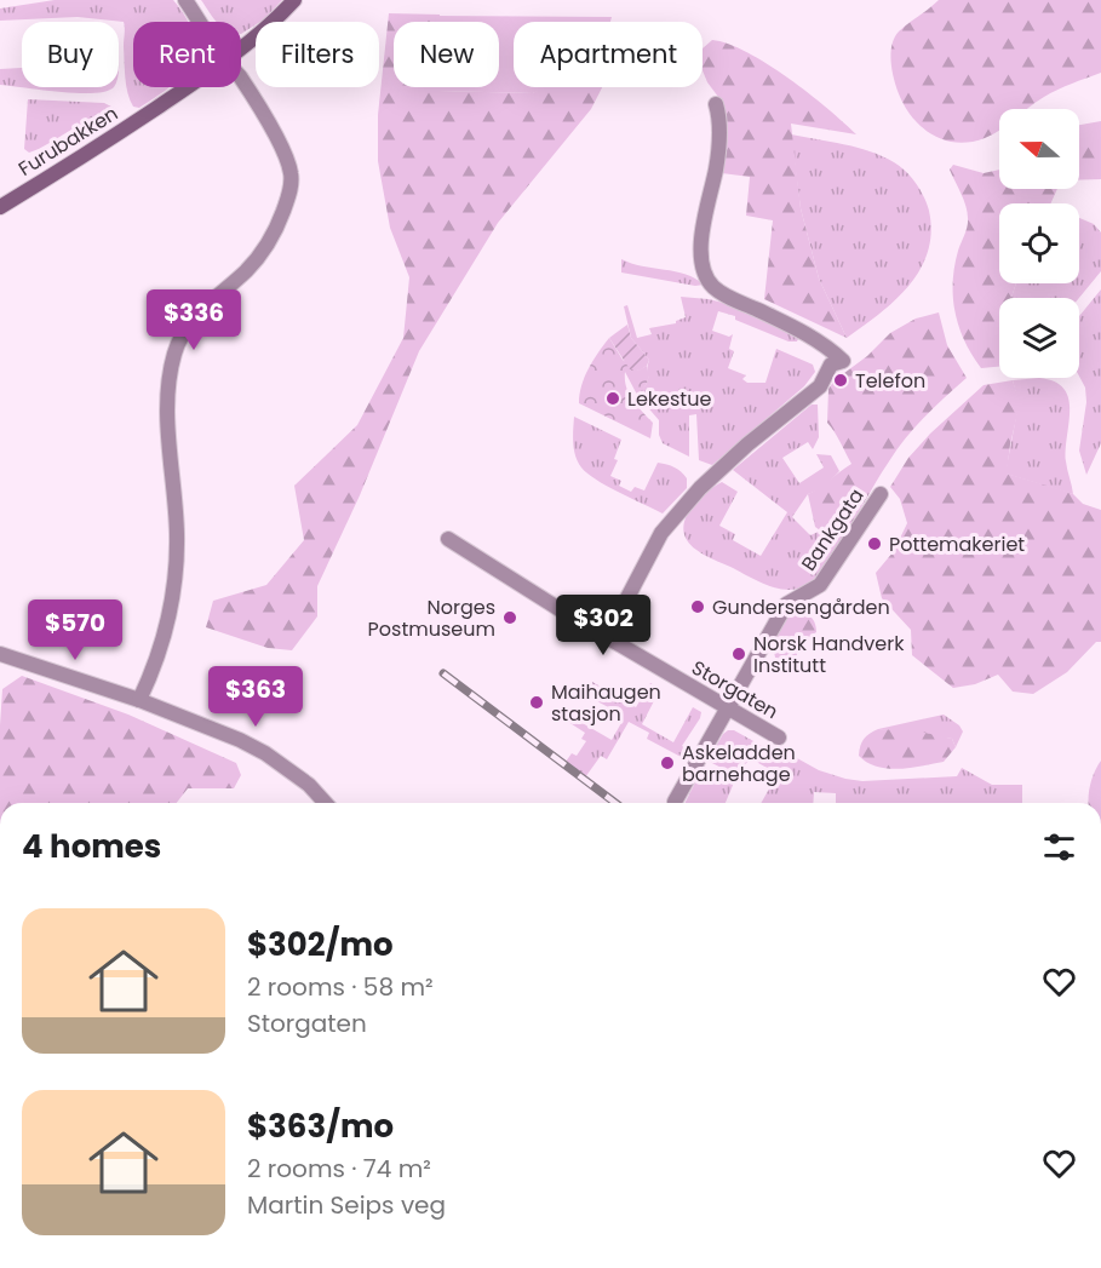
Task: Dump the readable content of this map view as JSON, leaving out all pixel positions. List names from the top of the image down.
{
  "streets": {
    "street": ["Furubakken", "Bankgata", "Storgaten"]
  },
  "crossings": [
    ["Bankgata", "Storgaten"]
  ],
  "places": [
    "Telefon",
    "Lekestue",
    "Pottemakeriet",
    "Gundersengården",
    "Norges Postmuseum",
    "Norsk Handverk Institutt",
    "Maihaugen stasjon",
    "Askeladden barnehage"
  ],
  "north": "left",
  "page": {
    "chip": [
      "Buy",
      "Rent",
      "Filters",
      "New",
      "Apartment"
    ],
    "price": [
      "$336",
      "$302",
      "$570",
      "$363"
    ],
    "heading": "4 homes",
    "list": [
      {
        "name": "$302/mo",
        "note": "2 rooms · 58 m² · Storgaten"
      },
      {
        "name": "$363/mo",
        "note": "2 rooms · 74 m² · Martin Seips veg"
      }
    ]
  }
}
